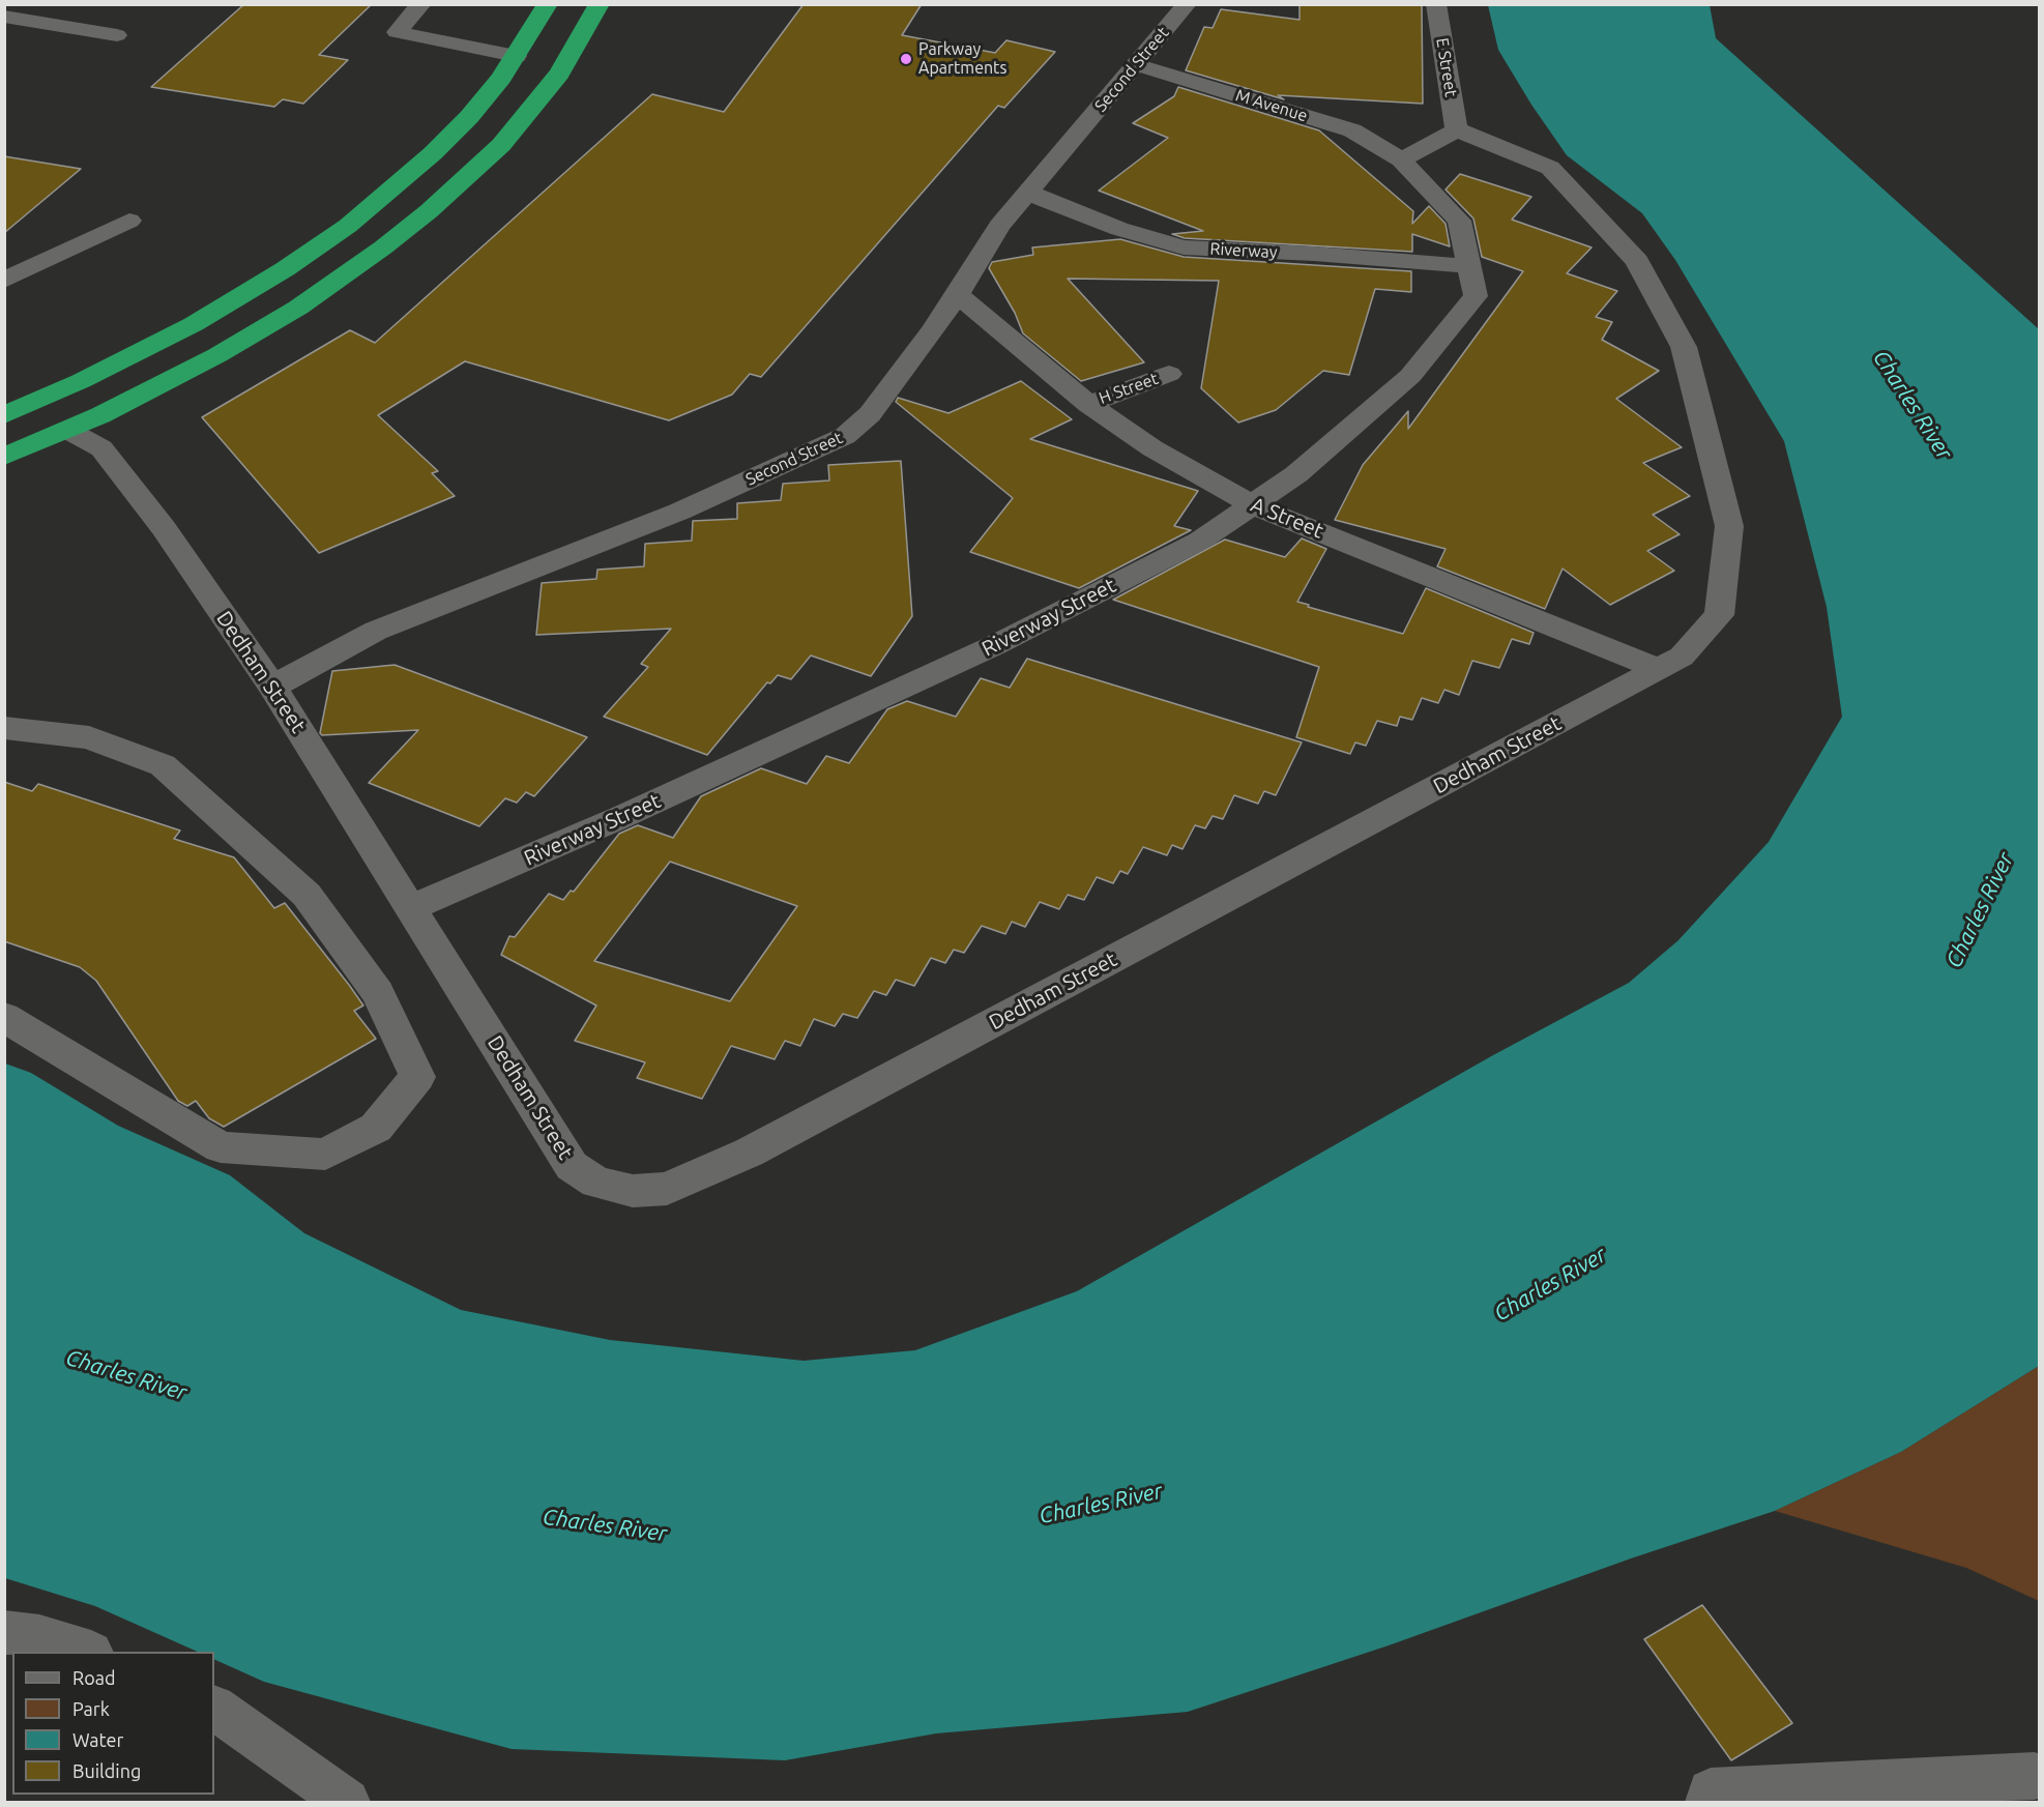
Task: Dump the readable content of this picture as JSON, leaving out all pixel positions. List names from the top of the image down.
{
  "streets": {
    "street": [
      "E Street",
      "Second Street",
      "M Avenue",
      "Riverway",
      "H Street",
      "A Street",
      "Riverway Street",
      "Dedham Street"
    ]
  },
  "crossings": [
    ["E Street", "Dedham Street"],
    ["Second Street", "M Avenue"],
    ["Second Street", "Riverway"],
    ["Second Street", "A Street"],
    ["Second Street", "Dedham Street"],
    ["M Avenue", "Riverway Street"],
    ["Riverway", "Riverway Street"],
    ["H Street", "A Street"],
    ["A Street", "Riverway Street"],
    ["A Street", "Dedham Street"],
    ["Riverway Street", "Dedham Street"]
  ],
  "water": ["Charles River"],
  "places": ["Parkway Apartments"],
  "legend": [
    "Road",
    "Park",
    "Water",
    "Building"
  ]
}
